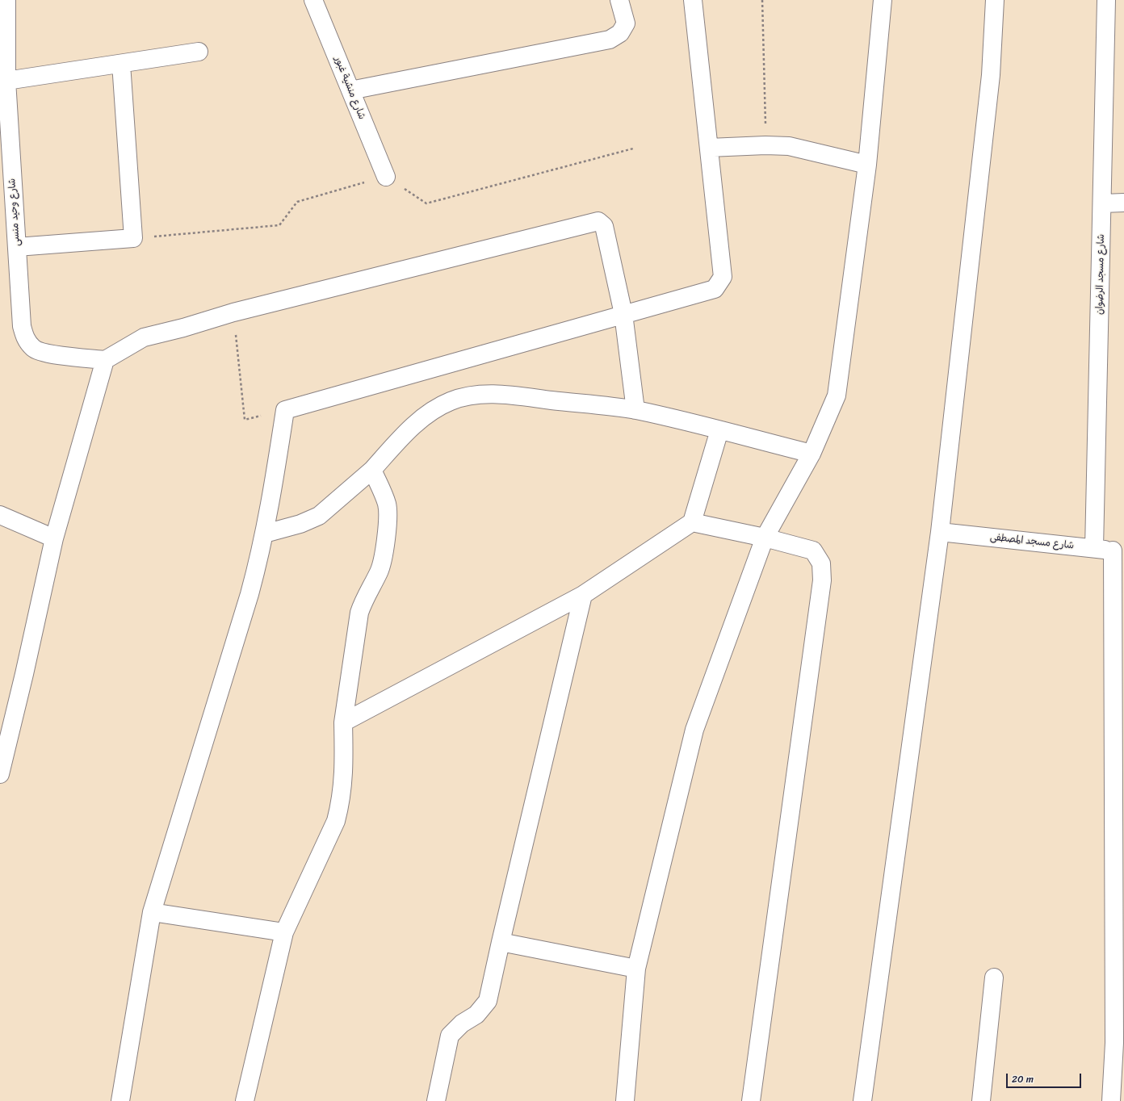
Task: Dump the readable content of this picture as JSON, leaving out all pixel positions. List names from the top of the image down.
{
  "streets": {
    "street": [
      "شارع منشية غبور",
      "شارع وحيد منسى",
      "شارع مسجد الرضوان",
      "شارع مسجد المصطفى"
    ]
  },
  "crossings": [
    ["شارع مسجد الرضوان", "شارع مسجد المصطفى"]
  ],
  "scale_bar": "20 m"
}
